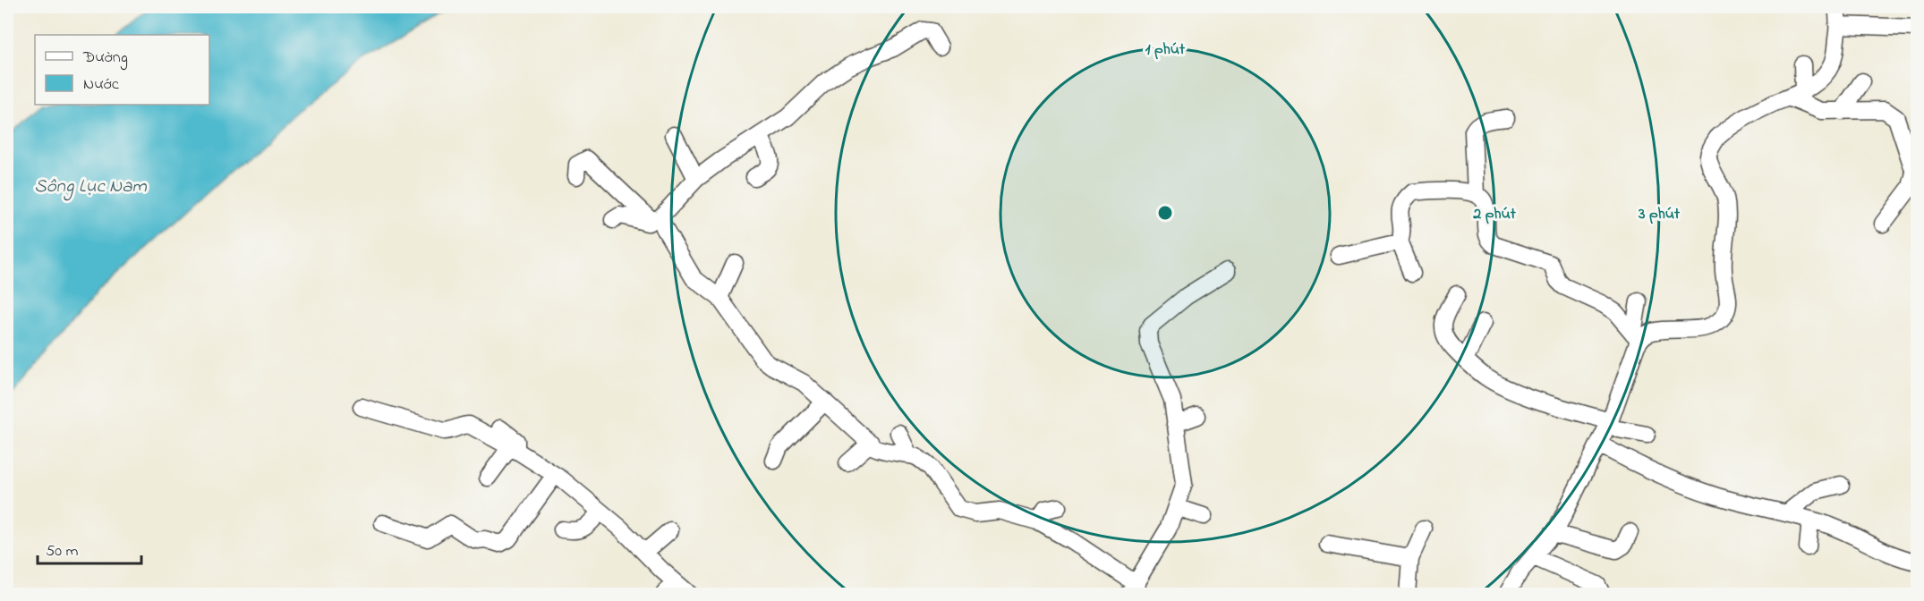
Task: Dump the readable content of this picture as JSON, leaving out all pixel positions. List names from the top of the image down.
{
  "water": ["Sông Lục Nam"],
  "legend": ["Đường", "Nước"],
  "scale_bar": "50 m",
  "rings": ["1 phút", "2 phút", "3 phút"]
}
